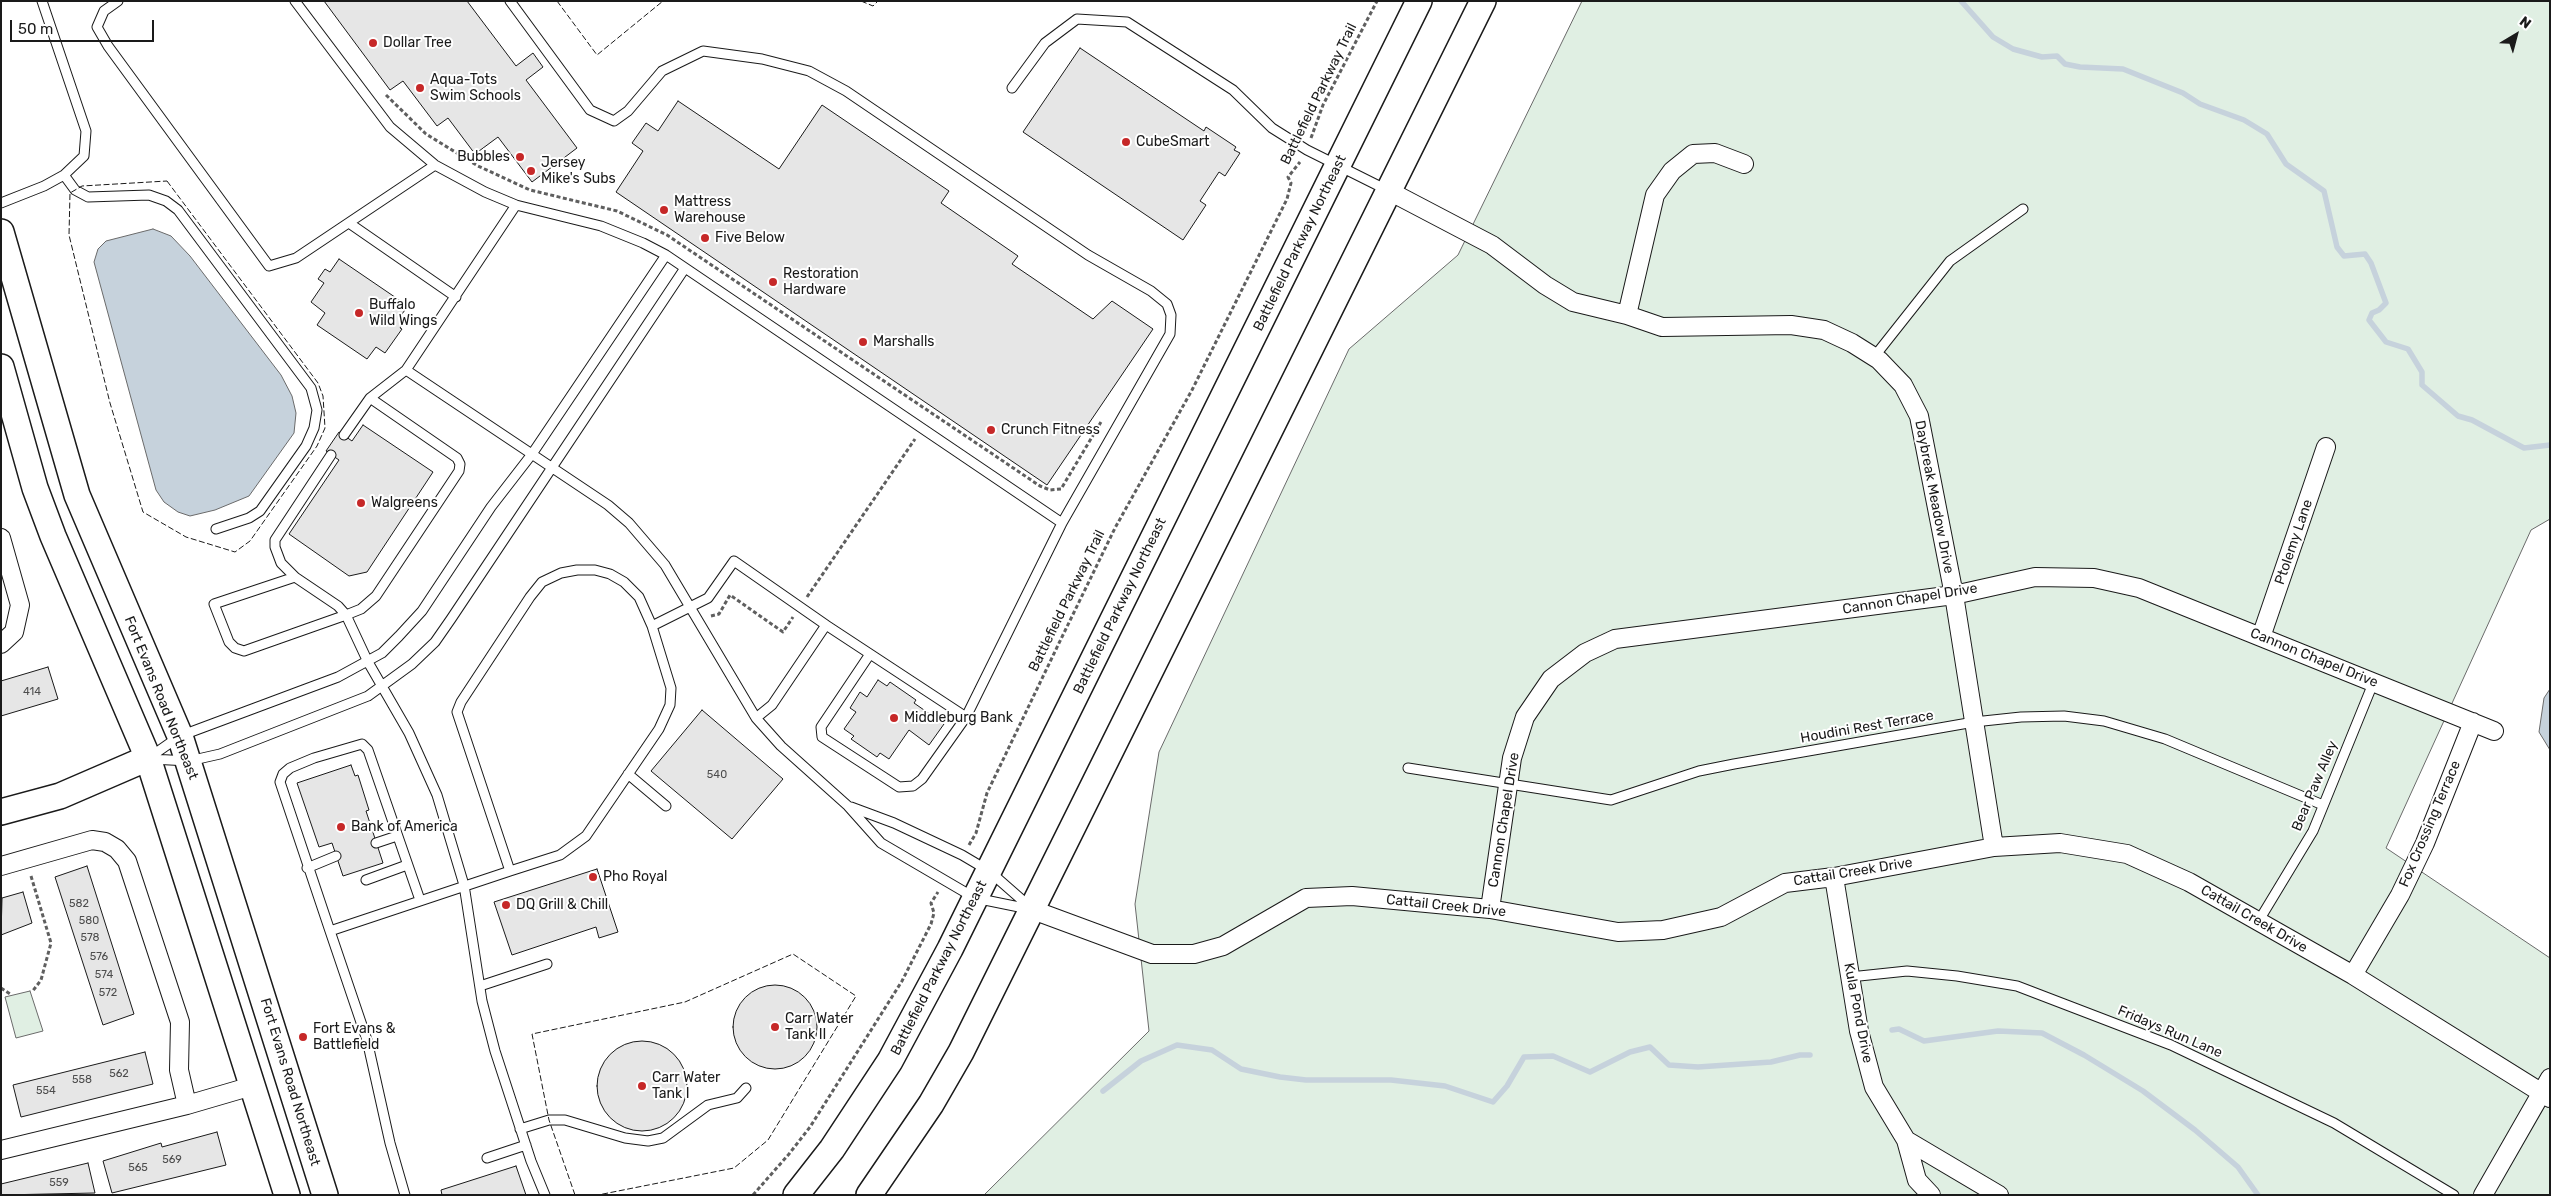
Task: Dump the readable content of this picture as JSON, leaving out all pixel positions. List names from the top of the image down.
{
  "streets": {
    "main road": ["Battlefield Parkway Northeast", "Fort Evans Road Northeast"],
    "street": [
      "Daybreak Meadow Drive",
      "Ptolemy Lane",
      "Cannon Chapel Drive",
      "Fox Crossing Terrace",
      "Cattail Creek Drive",
      "Kula Pond Drive"
    ],
    "lane": ["Houdini Rest Terrace", "Bear Paw Alley", "Fridays Run Lane"],
    "path": ["Battlefield Parkway Trail"]
  },
  "crossings": [
    ["Daybreak Meadow Drive", "Cannon Chapel Drive"],
    ["Daybreak Meadow Drive", "Houdini Rest Terrace"],
    ["Daybreak Meadow Drive", "Cattail Creek Drive"],
    ["Ptolemy Lane", "Cannon Chapel Drive"],
    ["Cannon Chapel Drive", "Houdini Rest Terrace"],
    ["Cannon Chapel Drive", "Bear Paw Alley"],
    ["Cannon Chapel Drive", "Fox Crossing Terrace"],
    ["Cannon Chapel Drive", "Cattail Creek Drive"],
    ["Houdini Rest Terrace", "Bear Paw Alley"],
    ["Bear Paw Alley", "Cattail Creek Drive"],
    ["Fox Crossing Terrace", "Cattail Creek Drive"],
    ["Cattail Creek Drive", "Kula Pond Drive"],
    ["Kula Pond Drive", "Fridays Run Lane"]
  ],
  "places": [
    "Dollar Tree",
    "Aqua-Tots Swim Schools",
    "CubeSmart",
    "Bubbles",
    "Jersey Mike's Subs",
    "Mattress Warehouse",
    "Five Below",
    "Restoration Hardware",
    "Buffalo Wild Wings",
    "Marshalls",
    "Crunch Fitness",
    "Walgreens",
    "Middleburg Bank",
    "Bank of America",
    "Pho Royal",
    "DQ Grill & Chill",
    "Carr Water Tank II",
    "Fort Evans & Battlefield",
    "Carr Water Tank I"
  ],
  "house_numbers": [
    "414",
    "540",
    "582",
    "580",
    "578",
    "576",
    "574",
    "572",
    "562",
    "558",
    "554",
    "569",
    "565",
    "559"
  ],
  "scale_bar": "50 m",
  "north": "top right"
}
